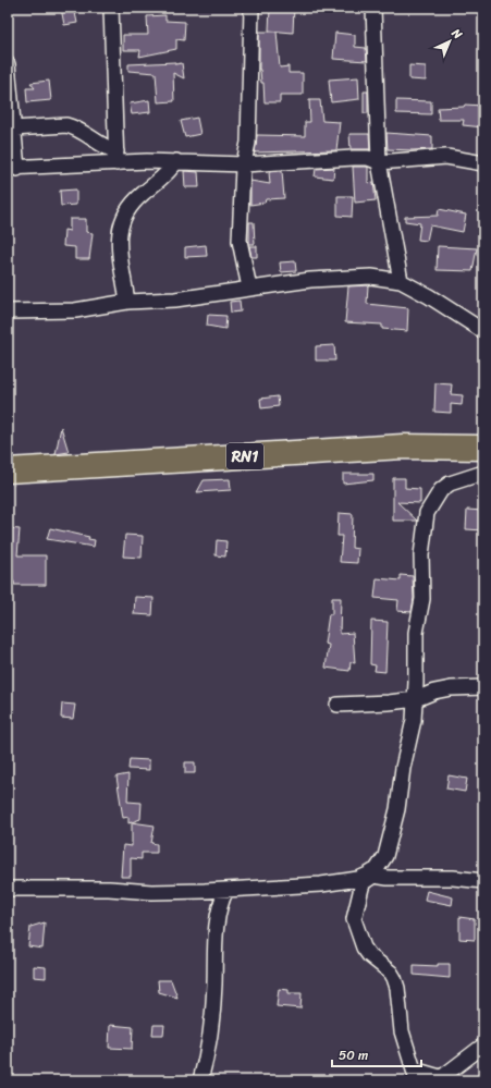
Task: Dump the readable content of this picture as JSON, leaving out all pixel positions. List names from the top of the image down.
{
  "streets": {
    "highway": ["RN1"]
  },
  "scale_bar": "50 m",
  "north": "top right"
}
